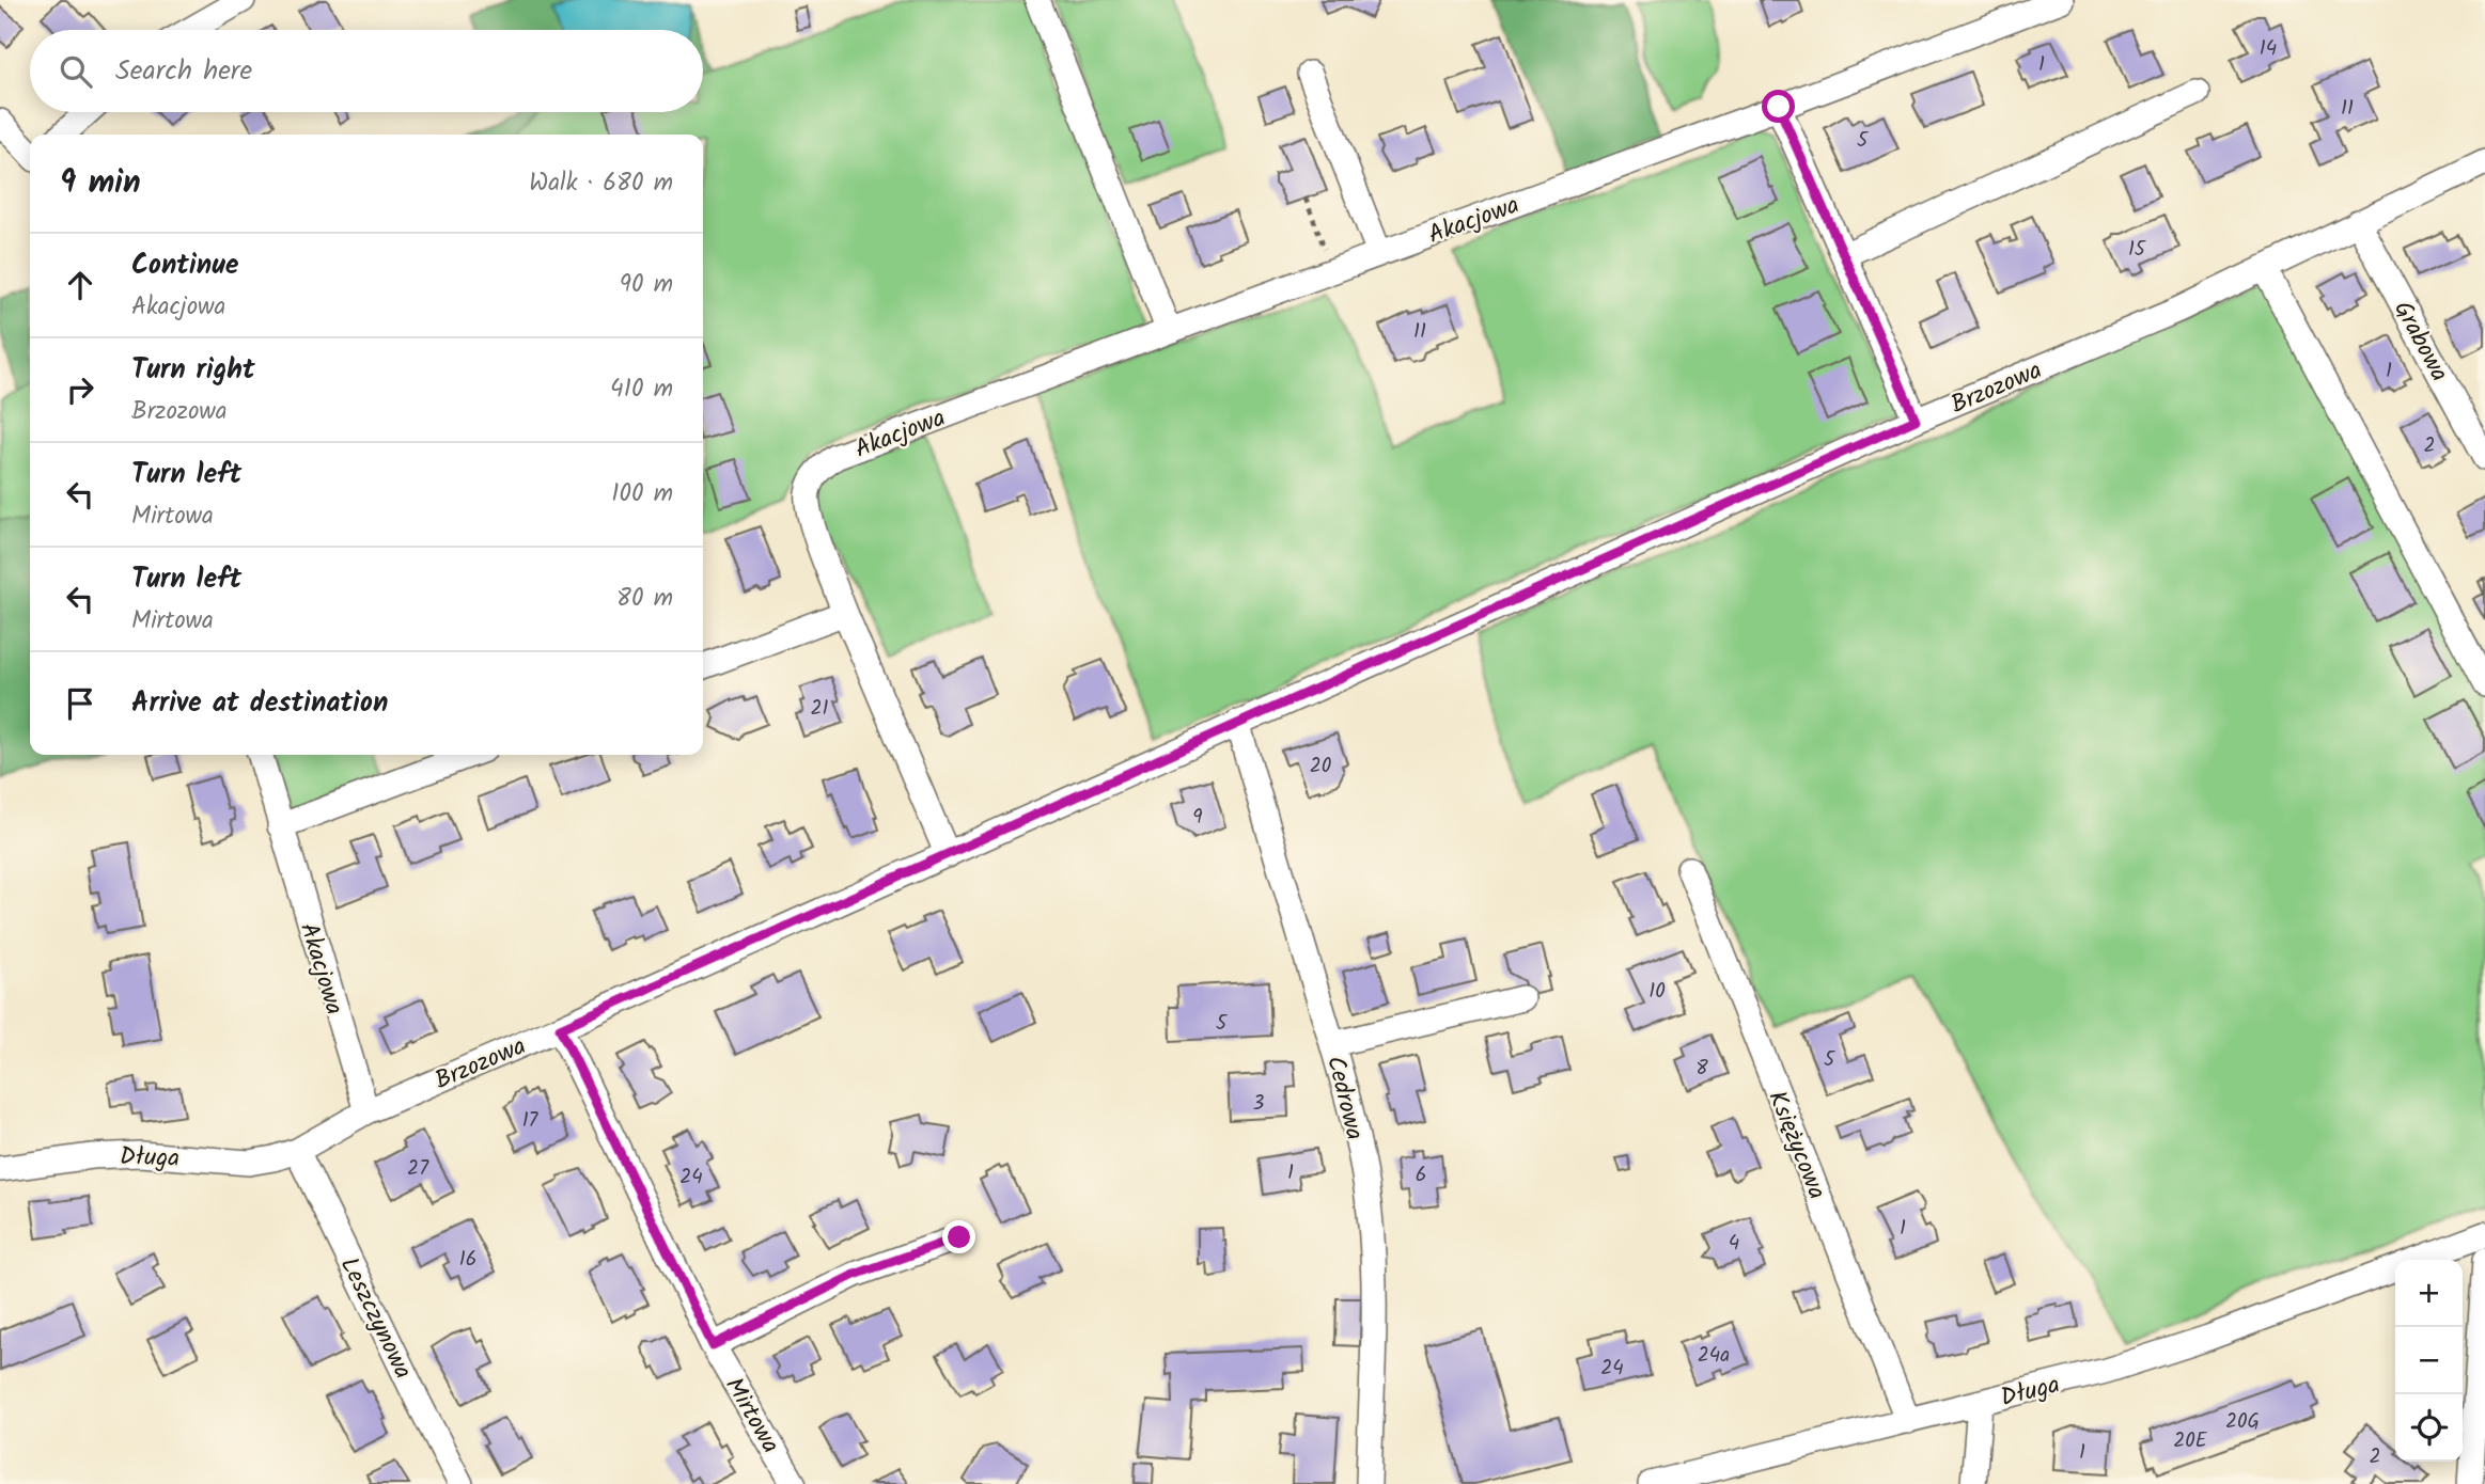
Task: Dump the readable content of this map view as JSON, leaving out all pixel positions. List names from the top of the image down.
{
  "streets": {
    "street": [
      "Akacjowa",
      "Grabowa",
      "Brzozowa",
      "Cedrowa",
      "Księżycowa",
      "Długa",
      "Leszczynowa",
      "Mirtowa"
    ]
  },
  "crossings": [
    ["Akacjowa", "Brzozowa"],
    ["Grabowa", "Brzozowa"],
    ["Brzozowa", "Cedrowa"],
    ["Brzozowa", "Długa"],
    ["Brzozowa", "Leszczynowa"],
    ["Brzozowa", "Mirtowa"],
    ["Księżycowa", "Długa"],
    ["Długa", "Leszczynowa"]
  ],
  "house_numbers": [
    "14",
    "1",
    "11",
    "5",
    "15",
    "11",
    "1",
    "2",
    "21",
    "20",
    "9",
    "10",
    "5",
    "5",
    "8",
    "3",
    "17",
    "27",
    "1",
    "6",
    "24",
    "1",
    "4",
    "16",
    "24a",
    "24",
    "20G",
    "20E",
    "1",
    "2"
  ],
  "page": {
    "search": "Search here",
    "heading": ["9 min", "Walk · 680 m"],
    "list": [
      ["Continue", "Akacjowa", "90 m"],
      ["Turn right", "Brzozowa", "410 m"],
      ["Turn left", "Mirtowa", "100 m"],
      ["Turn left", "Mirtowa", "80 m"],
      "Arrive at destination"
    ],
    "map_buttons": ["+", "−"]
  }
}
